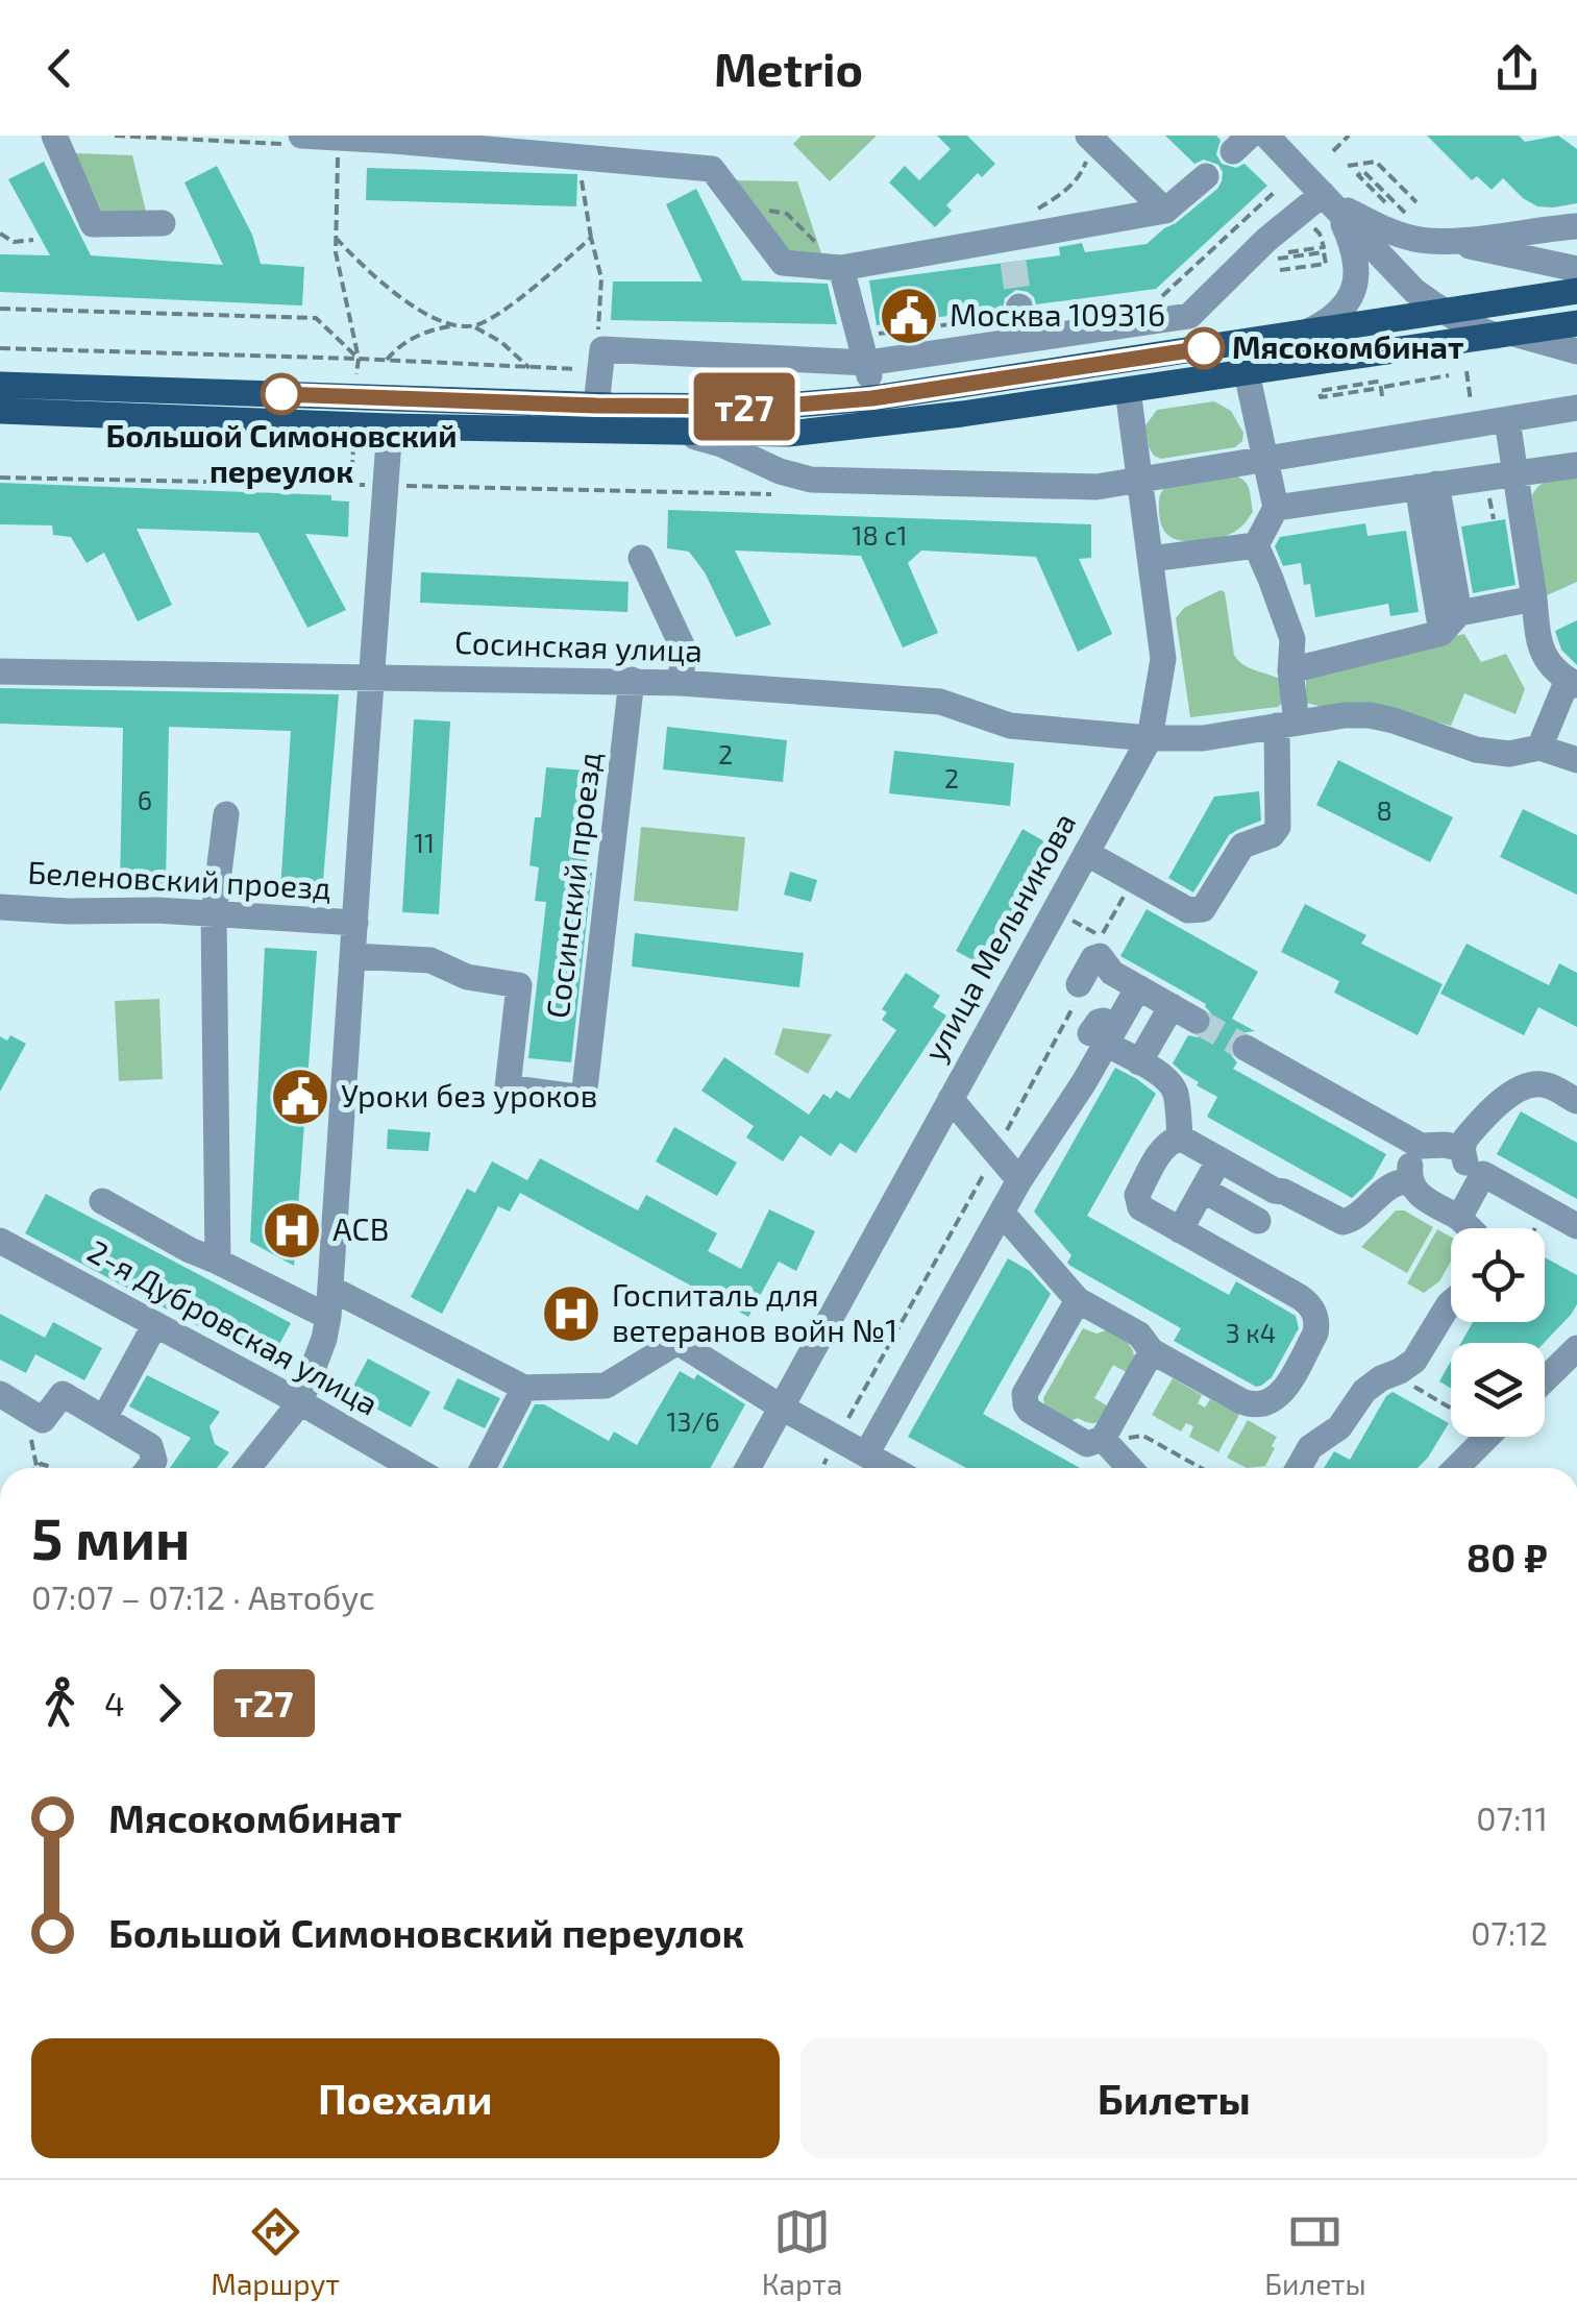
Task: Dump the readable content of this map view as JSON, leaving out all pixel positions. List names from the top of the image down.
{
  "streets": {
    "street": [
      "Сосинская улица",
      "Беленовский проезд",
      "Сосинский проезд",
      "улица Мельникова",
      "2-я Дубровская улица"
    ]
  },
  "crossings": [
    ["Сосинская улица", "Сосинский проезд"],
    ["Сосинская улица", "улица Мельникова"]
  ],
  "places": {
    "public building": ["Москва 109316", "Уроки без уроков"],
    "other": ["Мясокомбинат", "Большой Симоновский переулок"],
    "hospital": ["АСВ", "Госпиталь для ветеранов войн №1"]
  },
  "lines": ["bus line т27"],
  "house_numbers": [
    "18 с1",
    "2",
    "2",
    "6",
    "8",
    "11",
    "3 к4",
    "13/6"
  ],
  "page": {
    "header": "Metrio",
    "on_map": "т27",
    "heading": ["5 мин", "07:07 – 07:12 · Автобус", "80 ₽"],
    "legs": ["4", "т27"],
    "list": [
      {
        "name": "Мясокомбинат",
        "value": "07:11"
      },
      {
        "name": "Большой Симоновский переулок",
        "value": "07:12"
      }
    ],
    "buttons": ["Поехали", "Билеты"],
    "tabs": ["Маршрут", "Карта", "Билеты"]
  }
}
